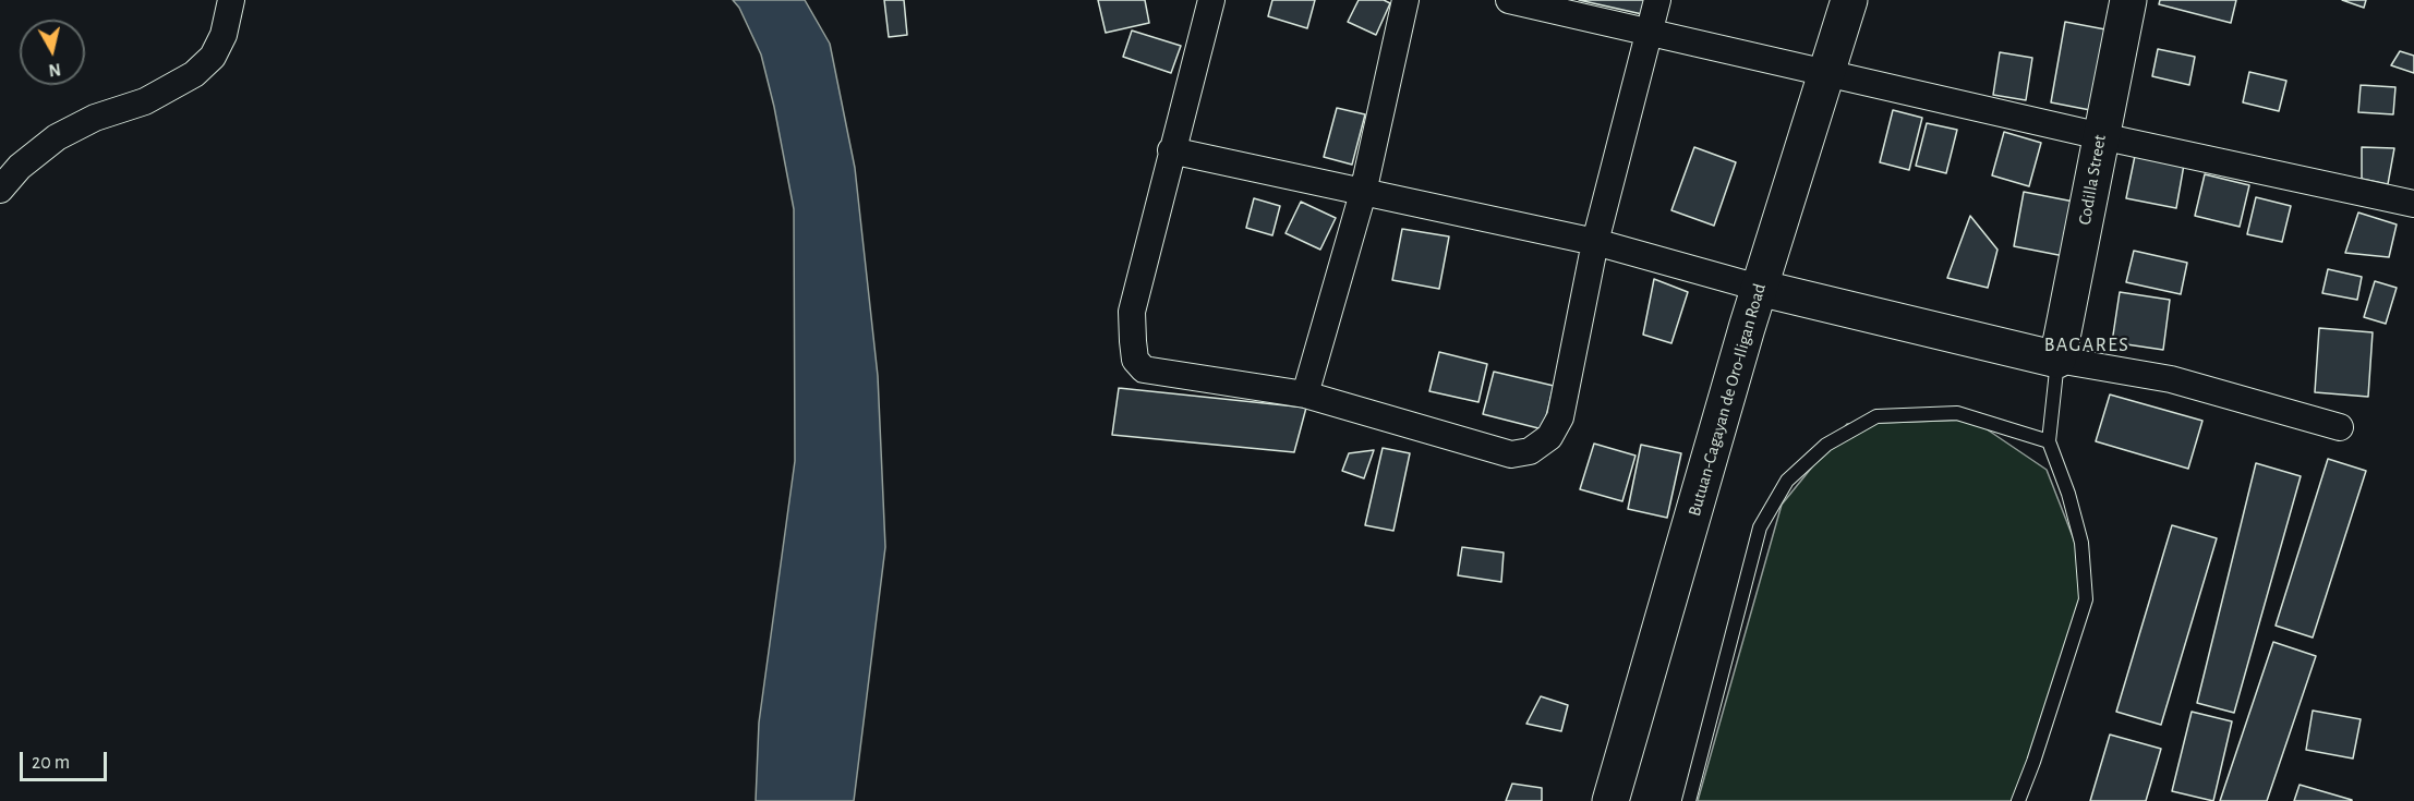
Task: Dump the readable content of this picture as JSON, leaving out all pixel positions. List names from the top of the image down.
{
  "streets": {
    "main road": ["Codilla Street", "Butuan-Cagayan de Oro-Iligan Road"]
  },
  "districts": ["BAGARES"],
  "scale_bar": "20 m",
  "north": "bottom"
}
